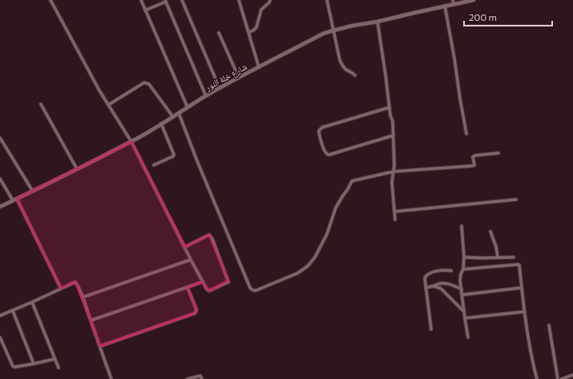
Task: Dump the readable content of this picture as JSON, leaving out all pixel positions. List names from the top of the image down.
{
  "streets": {
    "street": ["شارع خلة النور"]
  },
  "scale_bar": "200 m"
}
